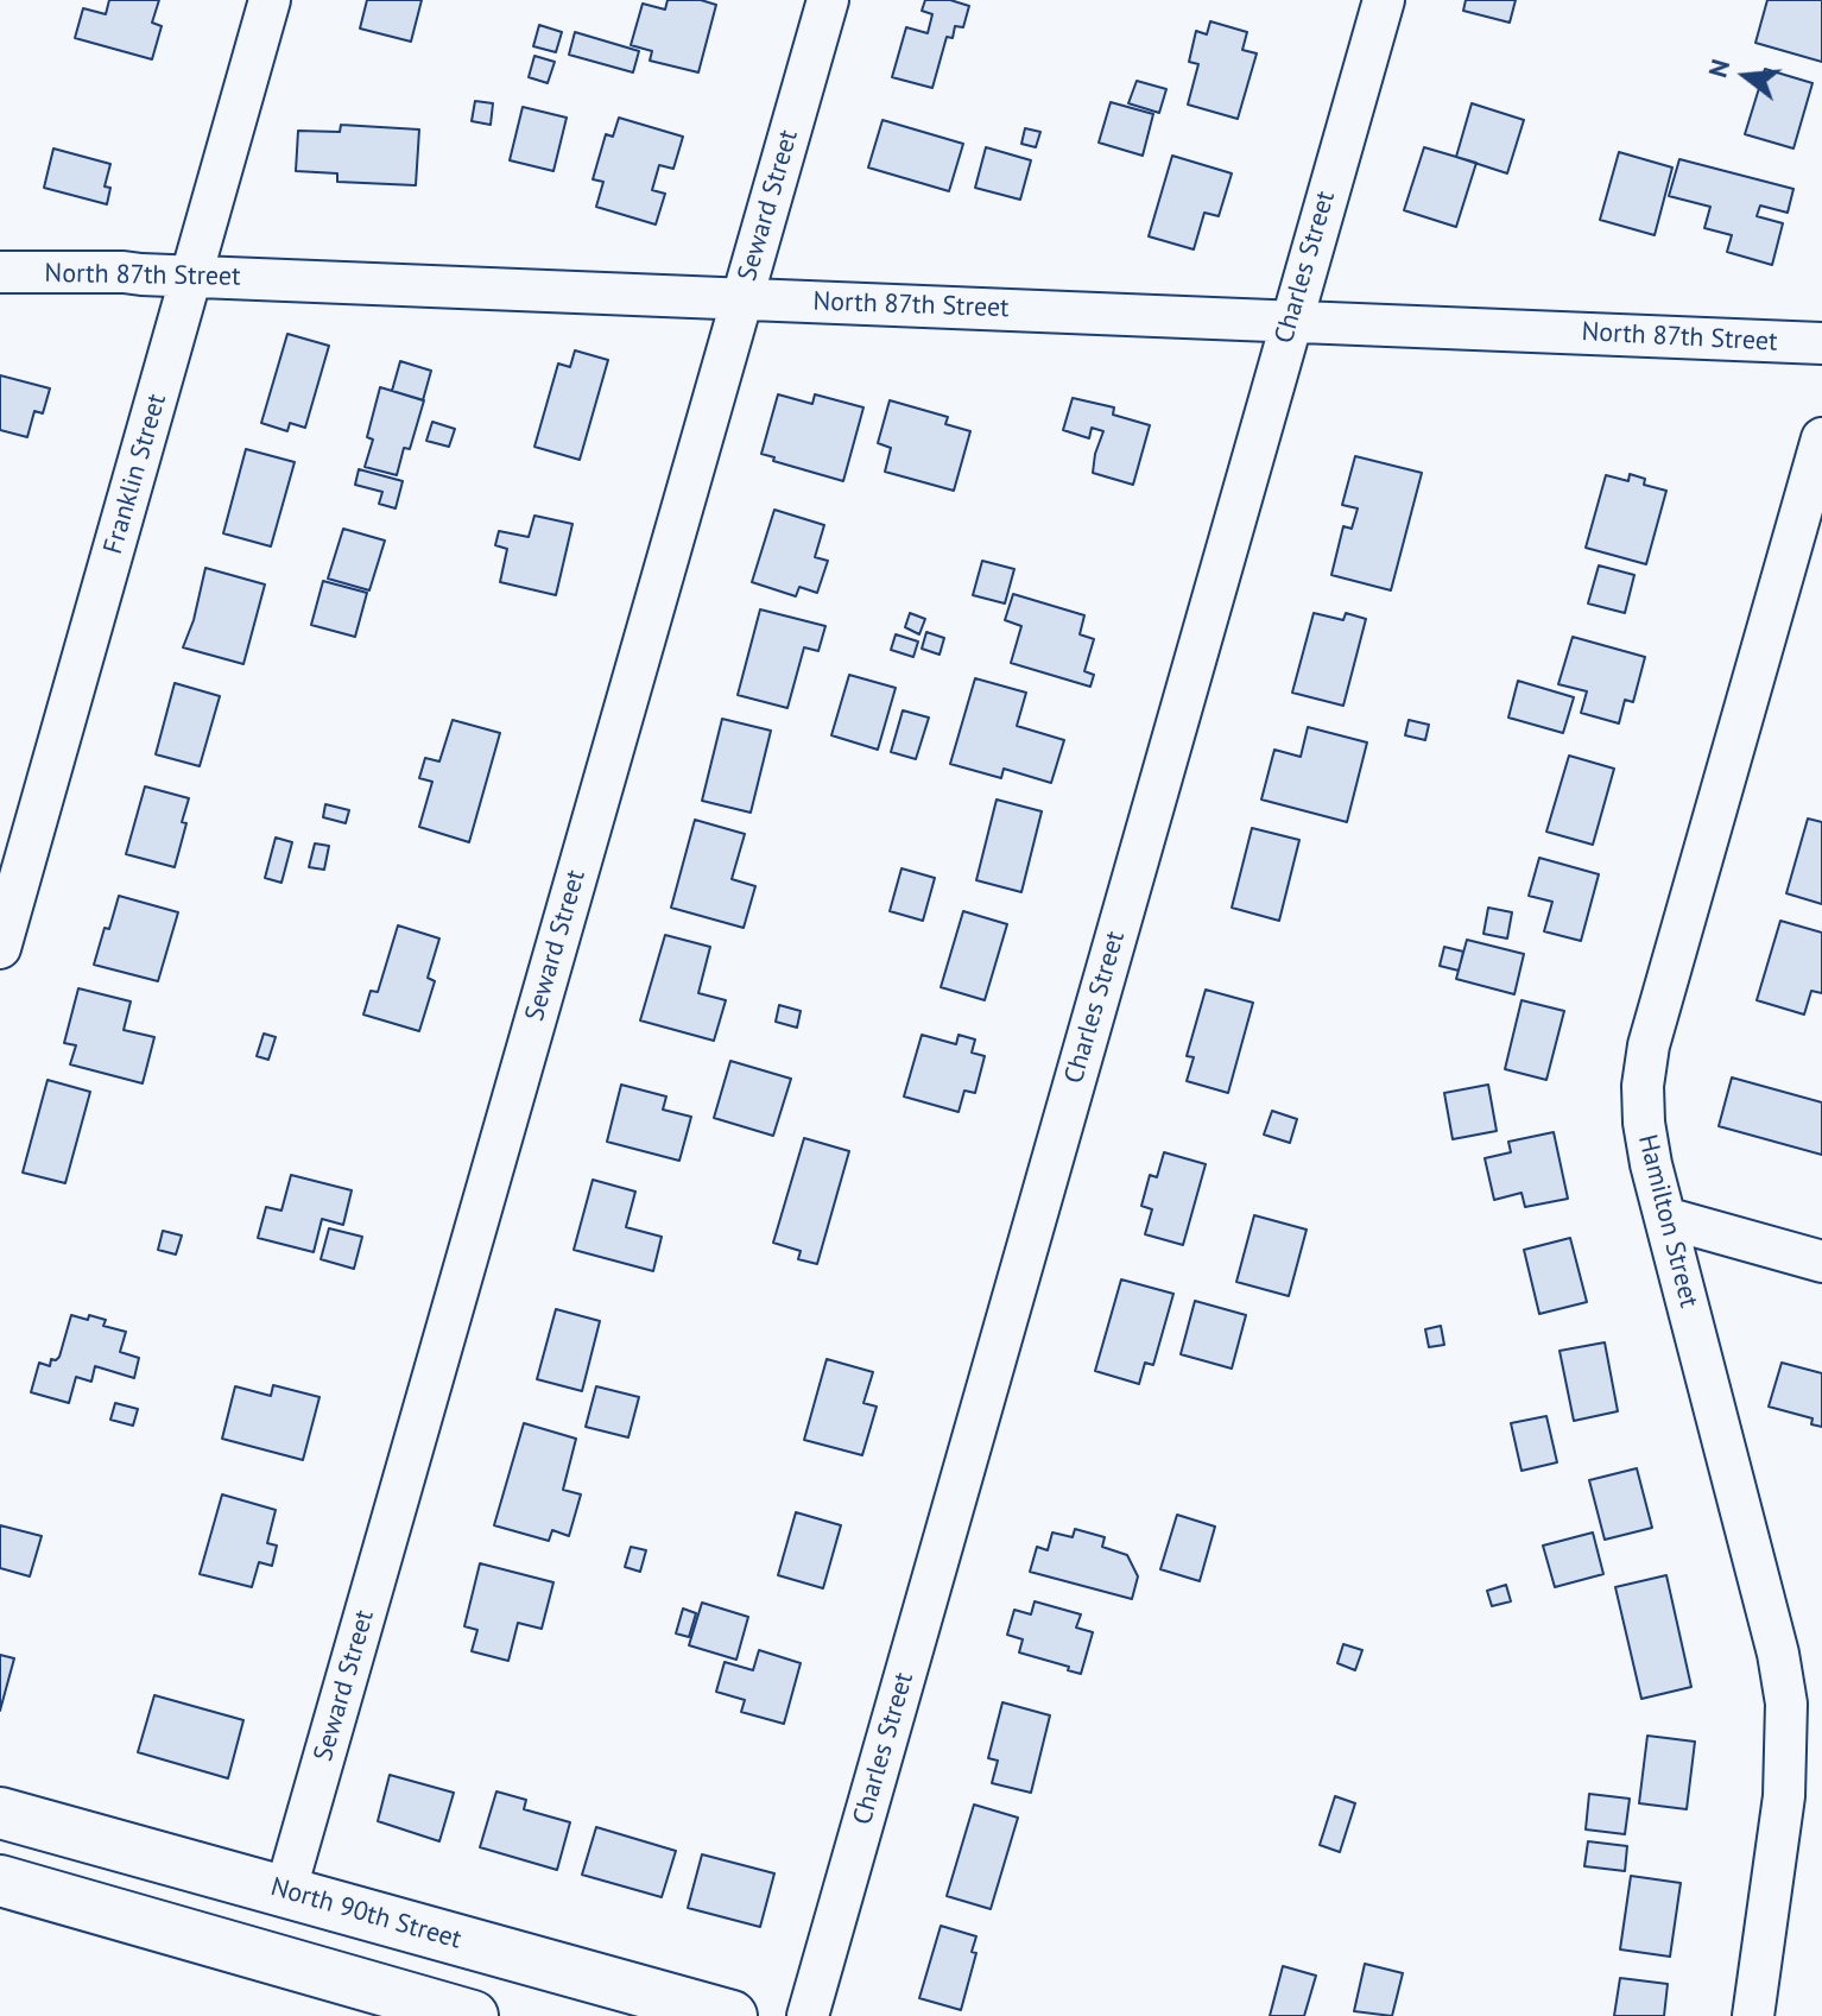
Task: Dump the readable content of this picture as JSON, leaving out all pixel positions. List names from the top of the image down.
{
  "streets": {
    "main road": ["North 90th Street"],
    "street": [
      "Seward Street",
      "Charles Street",
      "North 87th Street",
      "Franklin Street",
      "Hamilton Street"
    ]
  },
  "crossings": [
    ["Seward Street", "North 87th Street"],
    ["Seward Street", "North 90th Street"],
    ["Charles Street", "North 87th Street"],
    ["North 87th Street", "Franklin Street"]
  ],
  "north": "left"
}
